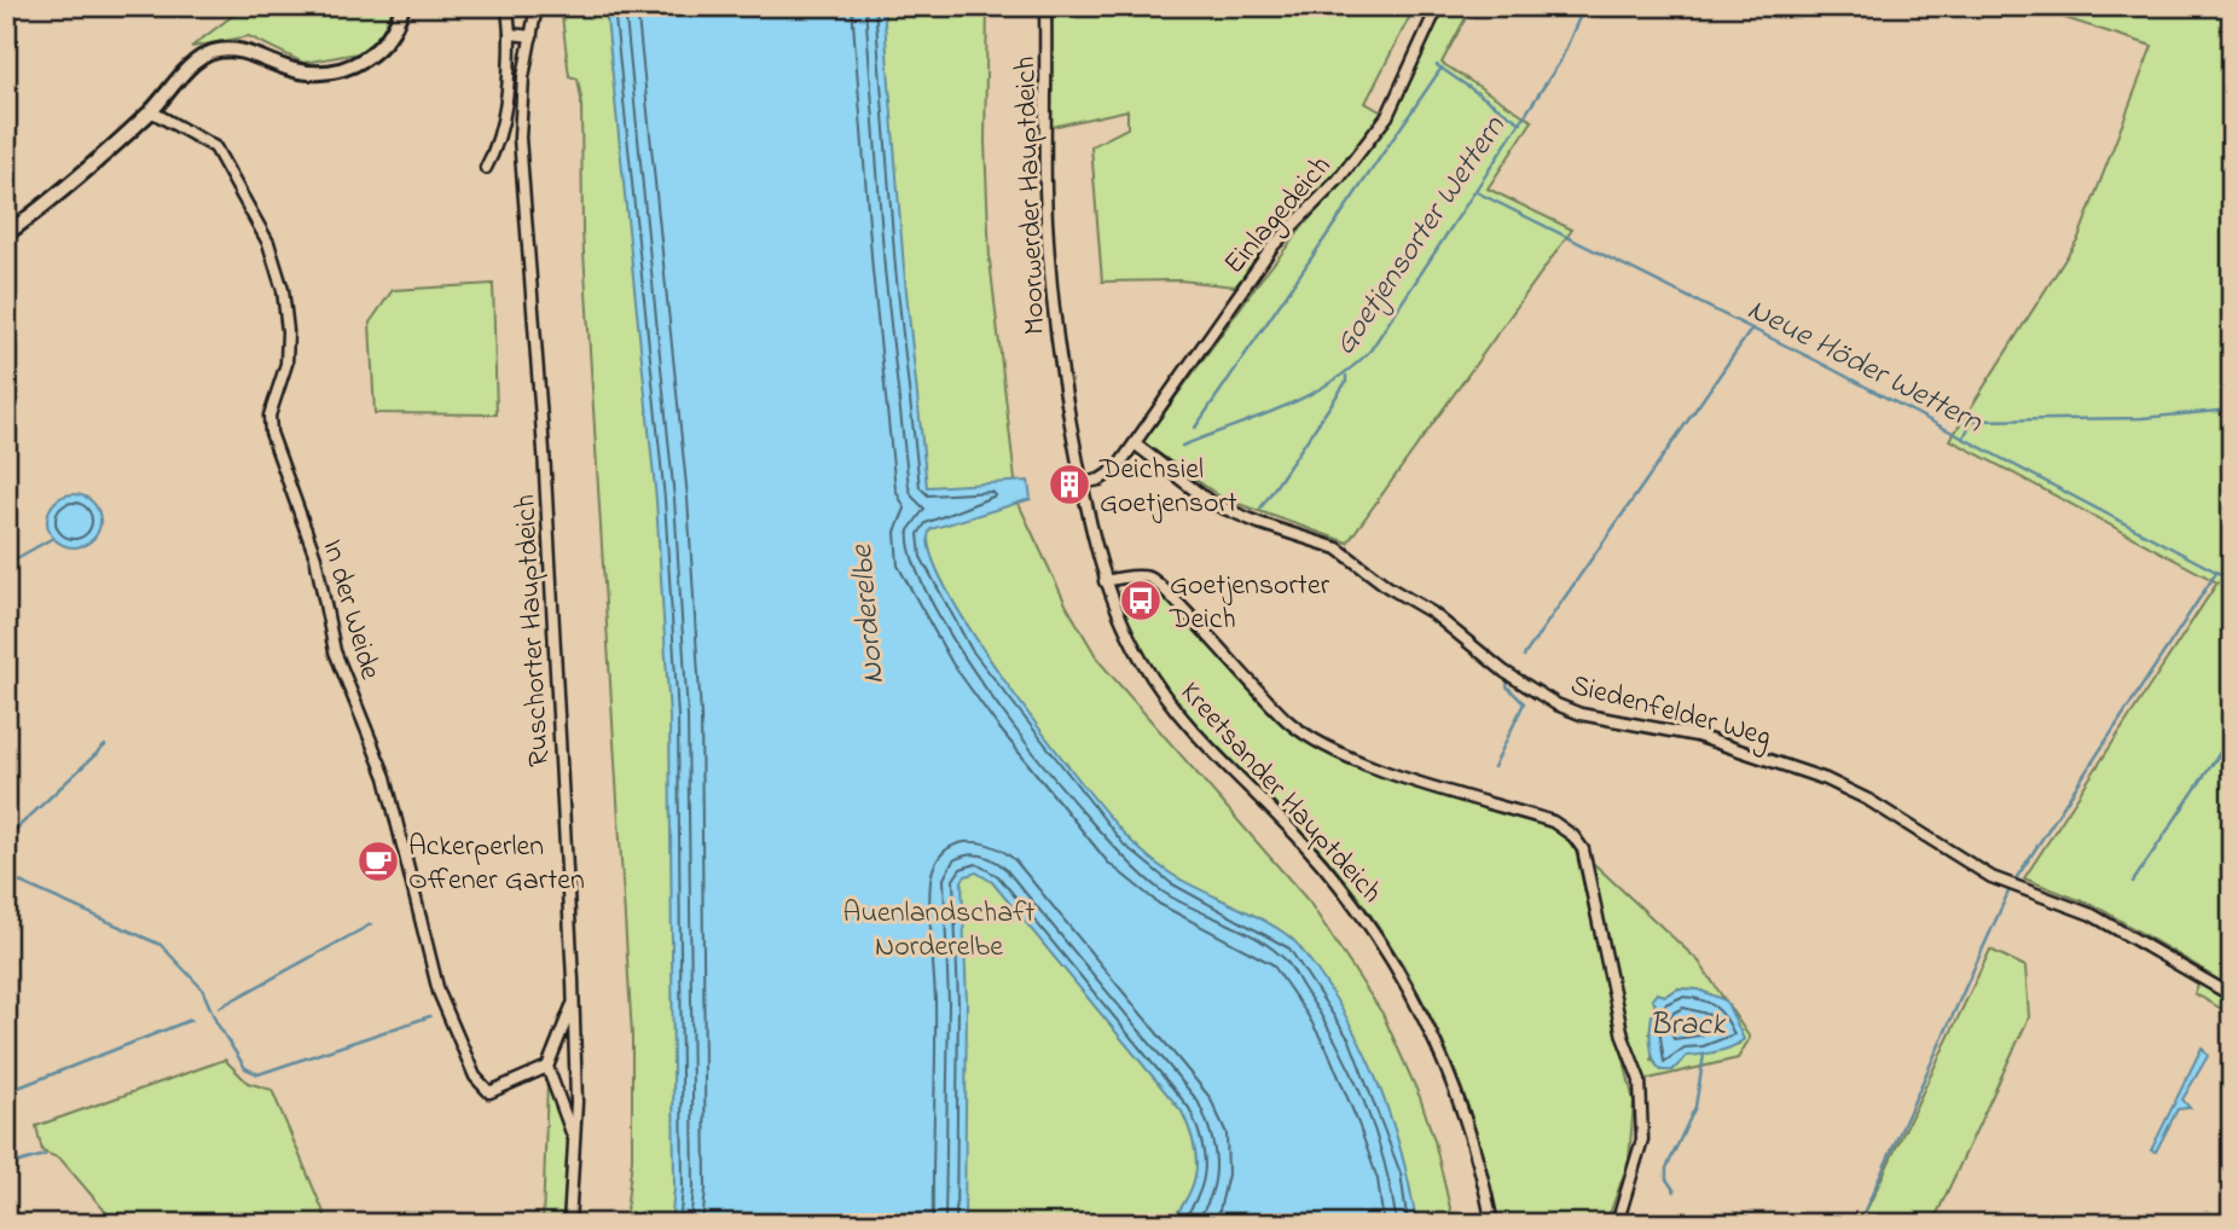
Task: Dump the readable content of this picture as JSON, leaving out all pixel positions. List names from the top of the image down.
{
  "streets": {
    "street": [
      "Moorwerder Hauptdeich",
      "Einlagedeich",
      "In der Weide",
      "Ruschorter Hauptdeich",
      "Siedenfelder Weg",
      "Kreetsander Hauptdeich"
    ]
  },
  "crossings": [
    ["Moorwerder Hauptdeich", "Kreetsander Hauptdeich"],
    ["Einlagedeich", "Siedenfelder Weg"]
  ],
  "water": [
    "Goetjensorter Wettern",
    "Neue Höder Wettern",
    "Norderelbe",
    "Brack"
  ],
  "parks": ["Auenlandschaft Norderelbe"],
  "places": {
    "building": ["Deichsiel Goetjensort"],
    "bus stop": ["Goetjensorter Deich"],
    "cafe": ["Ackerperlen Offener Garten"]
  }
}
